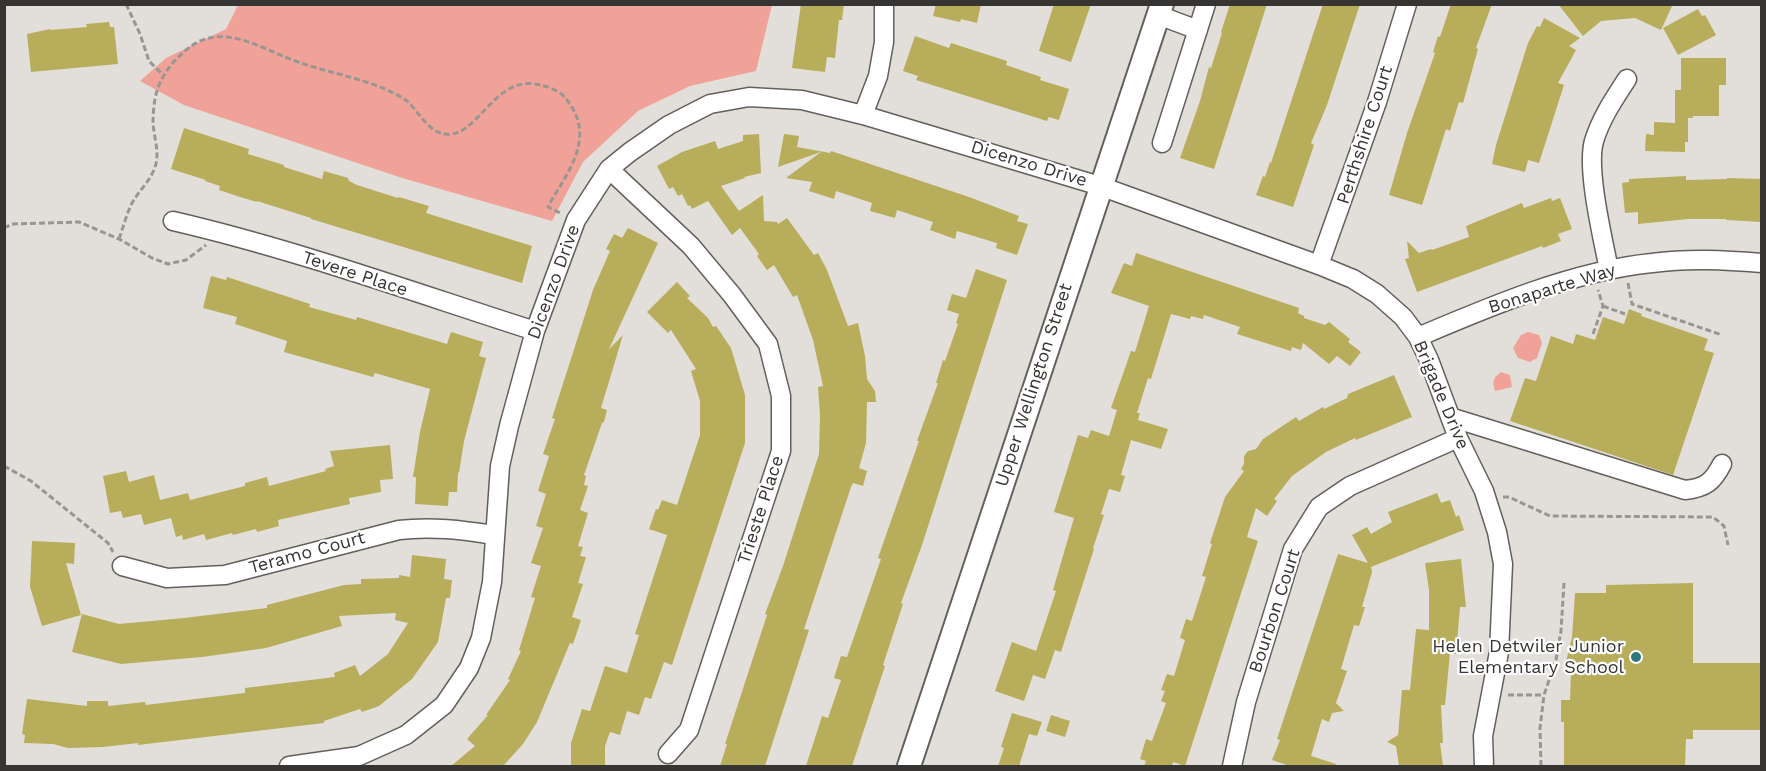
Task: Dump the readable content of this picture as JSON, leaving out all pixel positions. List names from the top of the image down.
{
  "streets": {
    "main road": ["Upper Wellington Street"],
    "street": [
      "Perthshire Court",
      "Dicenzo Drive",
      "Tevere Place",
      "Bonaparte Way",
      "Brigade Drive",
      "Trieste Place",
      "Teramo Court",
      "Bourbon Court"
    ]
  },
  "crossings": [
    ["Perthshire Court", "Brigade Drive"],
    ["Dicenzo Drive", "Tevere Place"],
    ["Dicenzo Drive", "Upper Wellington Street"],
    ["Dicenzo Drive", "Brigade Drive"],
    ["Dicenzo Drive", "Trieste Place"],
    ["Dicenzo Drive", "Teramo Court"],
    ["Bonaparte Way", "Brigade Drive"],
    ["Upper Wellington Street", "Brigade Drive"],
    ["Brigade Drive", "Bourbon Court"]
  ],
  "places": ["Helen Detwiler Junior Elementary School"]
}
